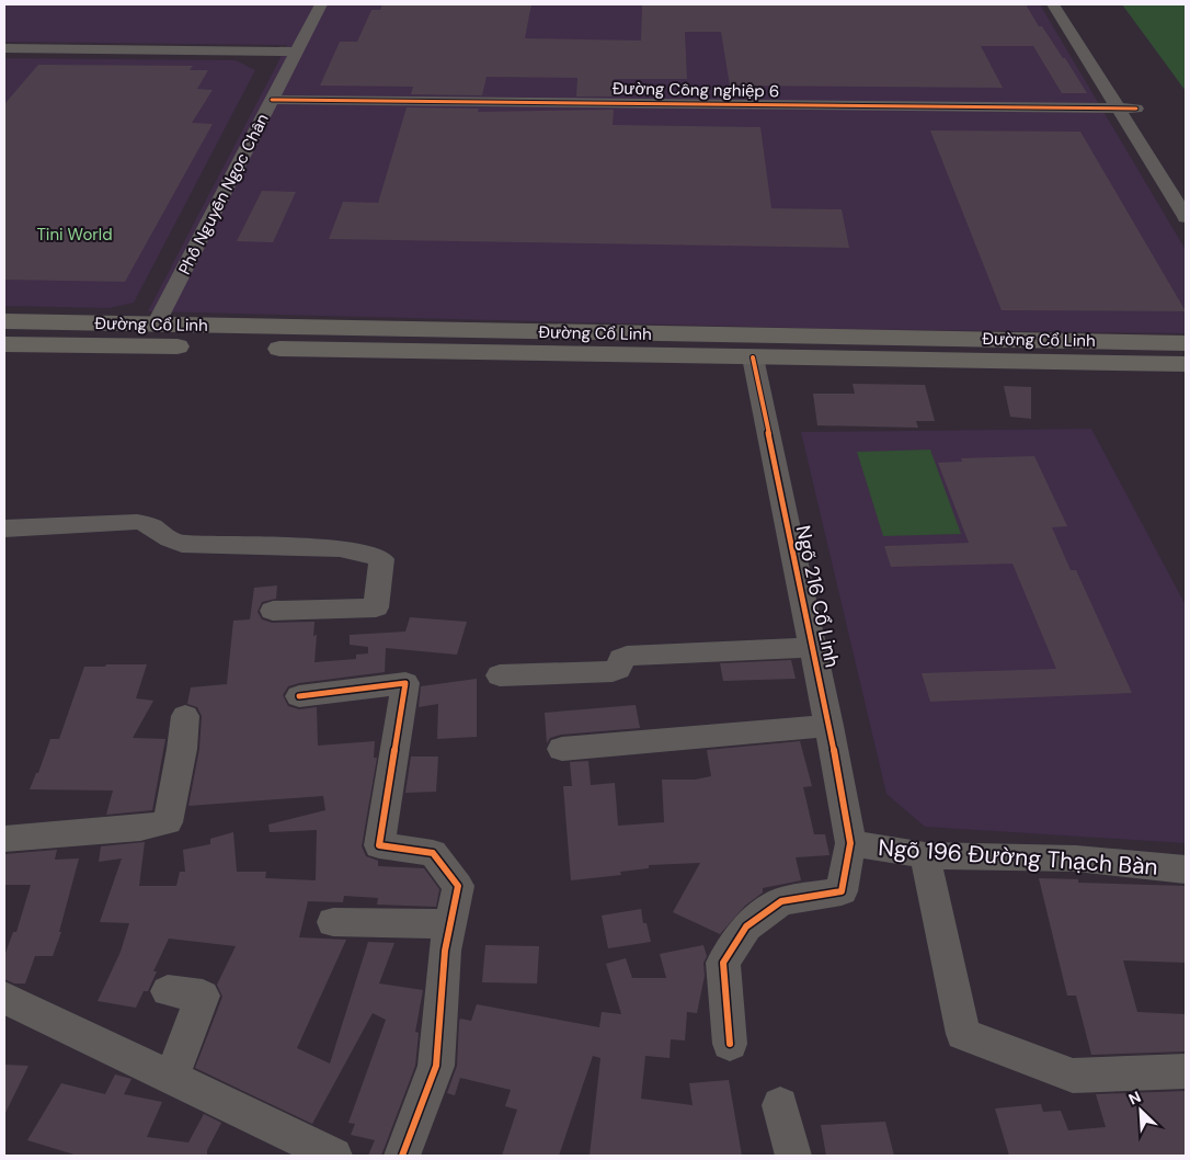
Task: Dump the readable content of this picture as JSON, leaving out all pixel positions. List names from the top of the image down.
{
  "streets": {
    "main road": ["Đường Cổ Linh"],
    "street": [
      "Đường Công nghiệp 6",
      "Phố Nguyễn Ngọc Chân",
      "Ngõ 216 Cổ Linh",
      "Ngõ 196 Đường Thạch Bàn"
    ]
  },
  "crossings": [
    ["Đường Công nghiệp 6", "Phố Nguyễn Ngọc Chân"],
    ["Phố Nguyễn Ngọc Chân", "Đường Cổ Linh"],
    ["Đường Cổ Linh", "Ngõ 216 Cổ Linh"],
    ["Ngõ 216 Cổ Linh", "Ngõ 196 Đường Thạch Bàn"]
  ],
  "parks": ["Tini World"],
  "north": "top left"
}
